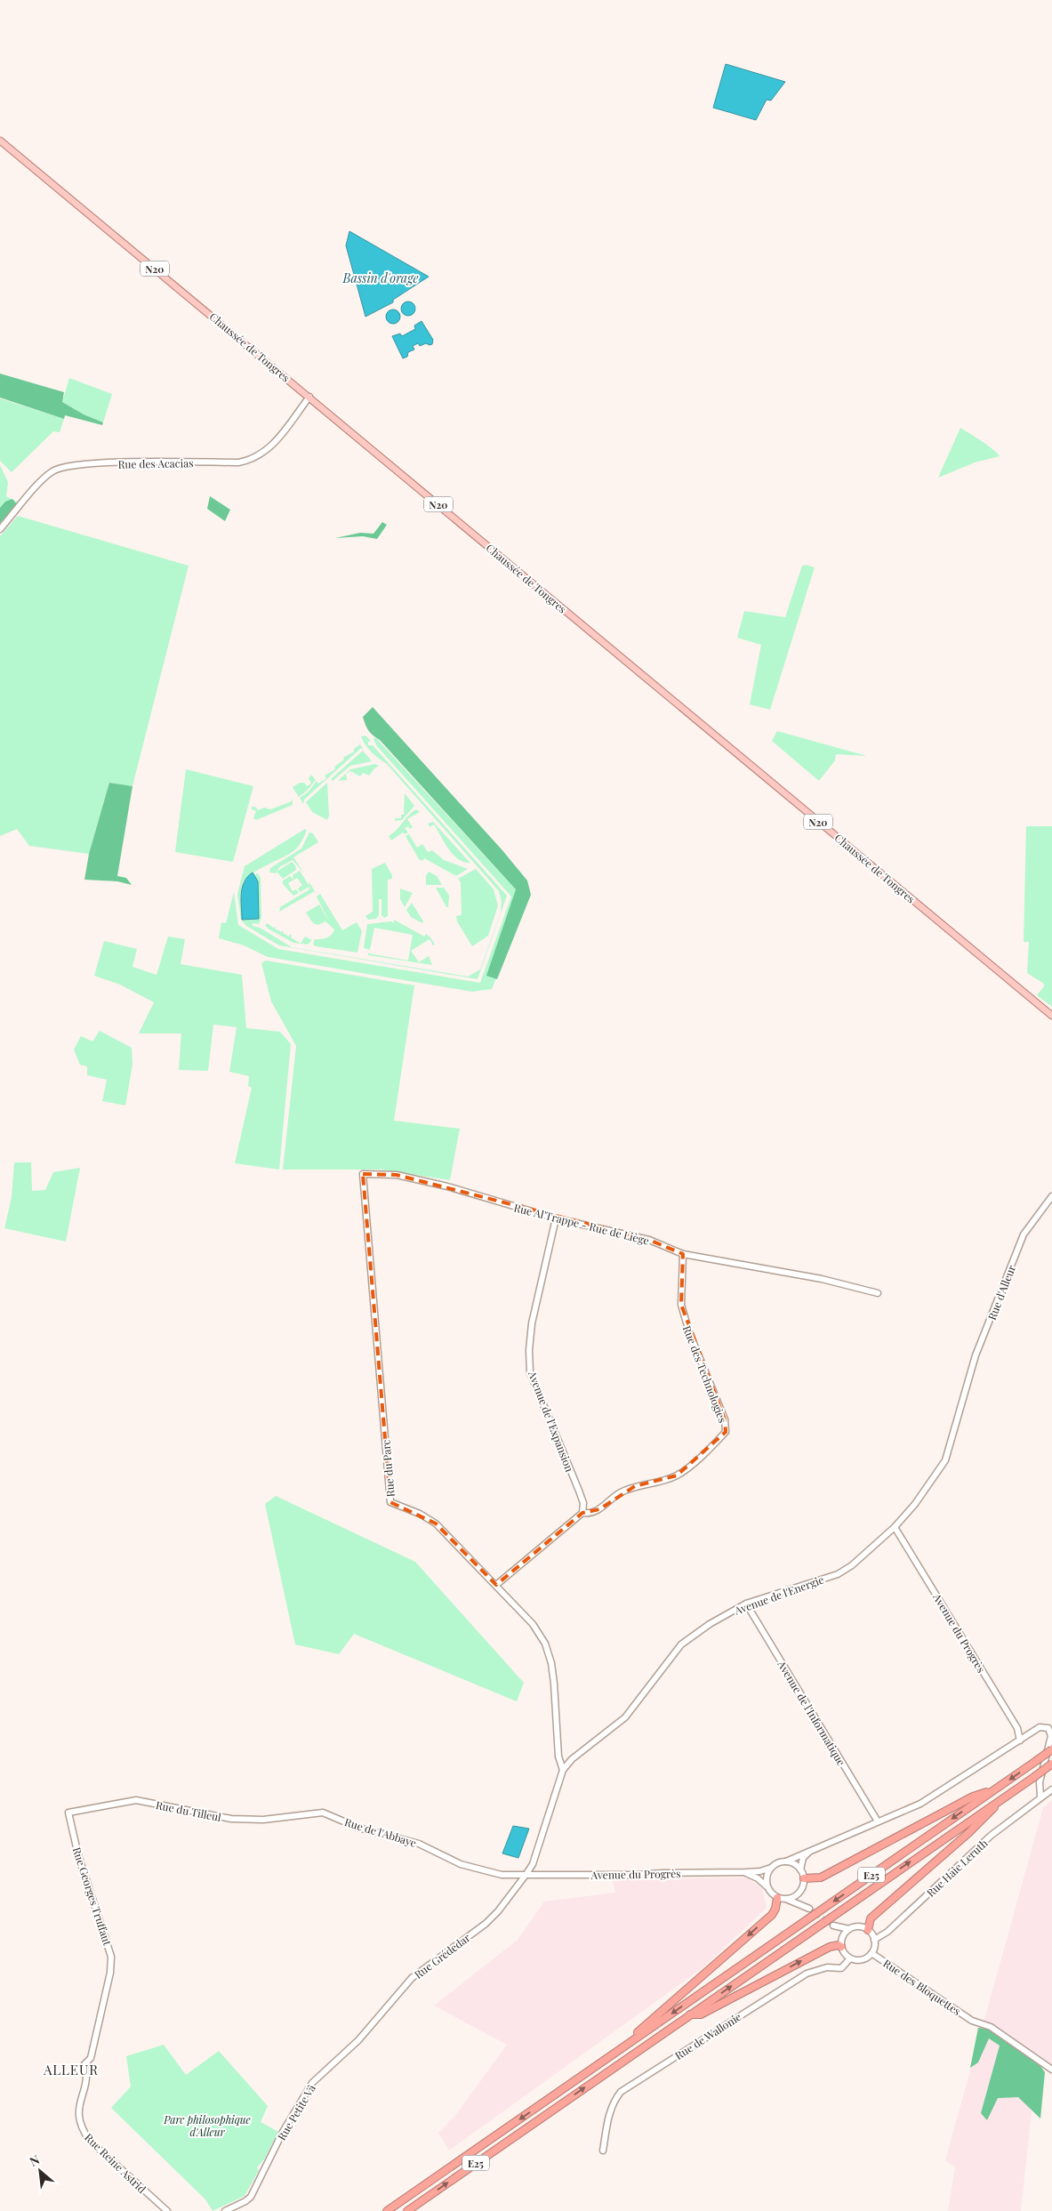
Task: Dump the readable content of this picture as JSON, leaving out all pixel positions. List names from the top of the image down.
{
  "streets": {
    "highway": ["E25"],
    "main road": ["N20", "Chaussée de Tongres"],
    "street": [
      "Rue des Acacias",
      "Rue Al'Trappe - Rue de Liège",
      "Rue d'Alleur",
      "Rue des Technologies",
      "Avenue de l'Expansion",
      "Rue du Parc",
      "Avenue de l'Energie",
      "Avenue du Progrès",
      "Avenue de l'Informatique",
      "Rue du Tilleul",
      "Rue de l'Abbaye",
      "Rue Haie Leruth",
      "Rue Georges Truffaut",
      "Rue Grédedar",
      "Rue des Bloquettes",
      "Rue de Wallonie",
      "Rue Petite Vâ",
      "Rue Reine Astrid"
    ]
  },
  "crossings": [
    ["Chaussée de Tongres", "Rue des Acacias"],
    ["Rue Al'Trappe - Rue de Liège", "Rue des Technologies"],
    ["Rue Al'Trappe - Rue de Liège", "Avenue de l'Expansion"],
    ["Rue Al'Trappe - Rue de Liège", "Rue du Parc"],
    ["Rue d'Alleur", "Avenue de l'Energie"],
    ["Rue des Technologies", "Avenue de l'Expansion"],
    ["Rue du Parc", "Avenue de l'Energie"],
    ["Avenue de l'Energie", "Avenue du Progrès"],
    ["Avenue de l'Energie", "Avenue de l'Informatique"],
    ["Avenue de l'Energie", "Rue de l'Abbaye"],
    ["Avenue de l'Energie", "Rue Grédedar"],
    ["Avenue du Progrès", "Rue de l'Abbaye"],
    ["Avenue du Progrès", "Rue Grédedar"],
    ["Rue du Tilleul", "Rue de l'Abbaye"],
    ["Rue du Tilleul", "Rue Georges Truffaut"],
    ["Rue de l'Abbaye", "Rue Grédedar"],
    ["Rue Haie Leruth", "Rue des Bloquettes"],
    ["Rue Haie Leruth", "Rue de Wallonie"],
    ["Rue Georges Truffaut", "Rue Reine Astrid"],
    ["Rue Grédedar", "Rue Petite Vâ"],
    ["Rue des Bloquettes", "Rue de Wallonie"]
  ],
  "districts": ["ALLEUR"],
  "water": ["Bassin d'orage"],
  "parks": ["Parc philosophique d'Alleur"],
  "north": "top left"
}
